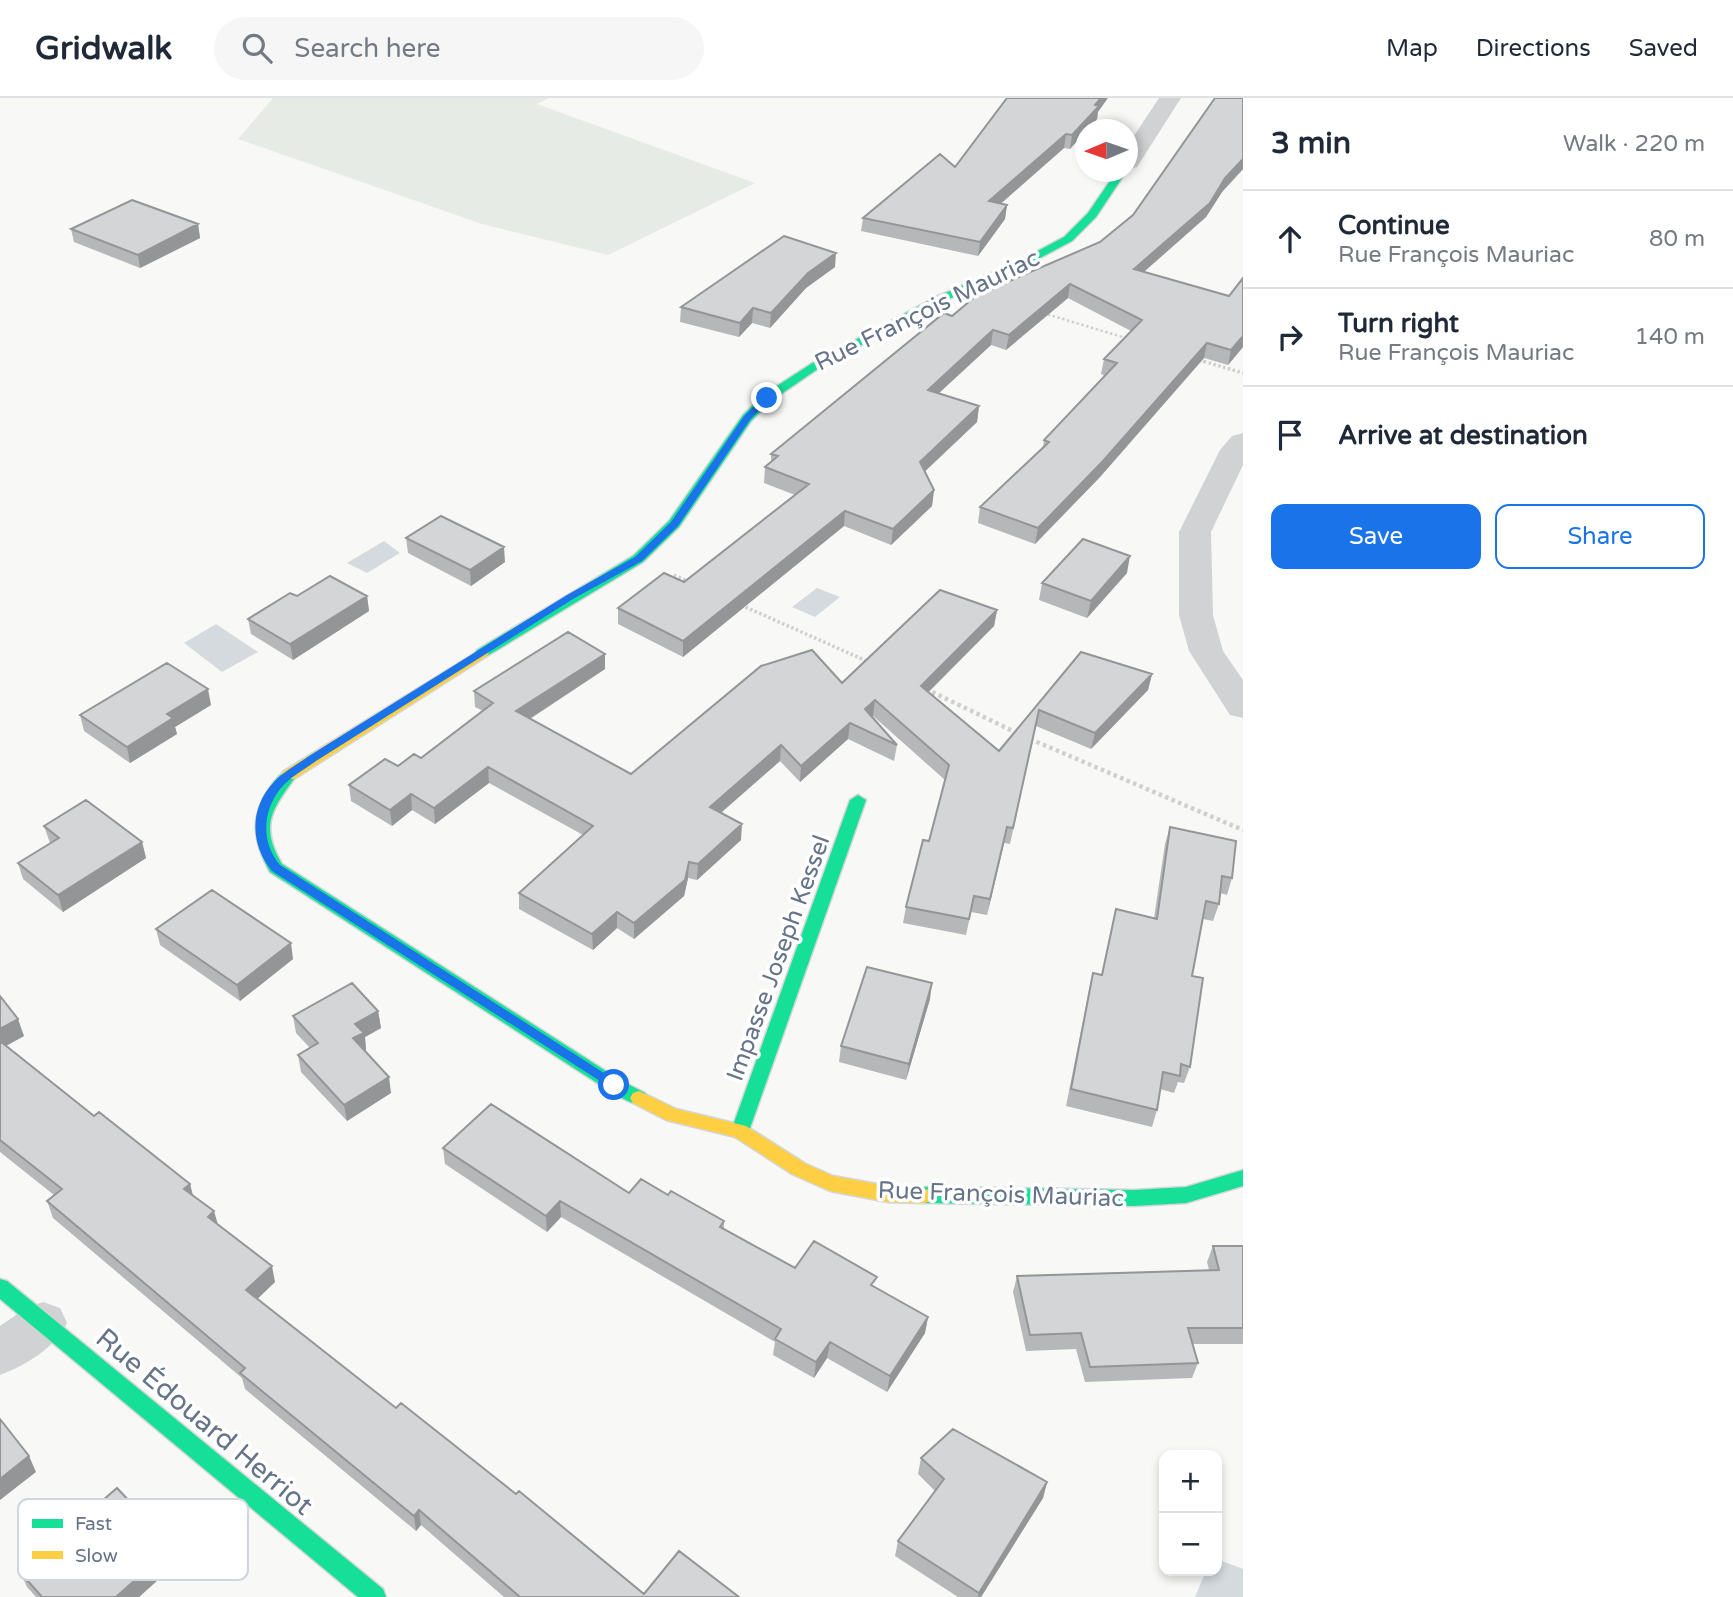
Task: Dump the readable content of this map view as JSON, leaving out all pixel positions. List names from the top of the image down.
{
  "streets": {
    "street": ["Rue François Mauriac", "Impasse Joseph Kessel", "Rue Édouard Herriot"]
  },
  "crossings": [
    ["Rue François Mauriac", "Impasse Joseph Kessel"]
  ],
  "legend": ["Fast", "Slow"],
  "north": "left",
  "page": {
    "header": "Gridwalk",
    "search": "Search here",
    "nav": ["Map", "Directions", "Saved"],
    "heading": ["3 min", "Walk · 220 m"],
    "list": [
      ["Continue", "Rue François Mauriac", "80 m"],
      ["Turn right", "Rue François Mauriac", "140 m"],
      "Arrive at destination"
    ],
    "buttons": ["Save", "Share"],
    "map_buttons": ["+", "−"]
  }
}
